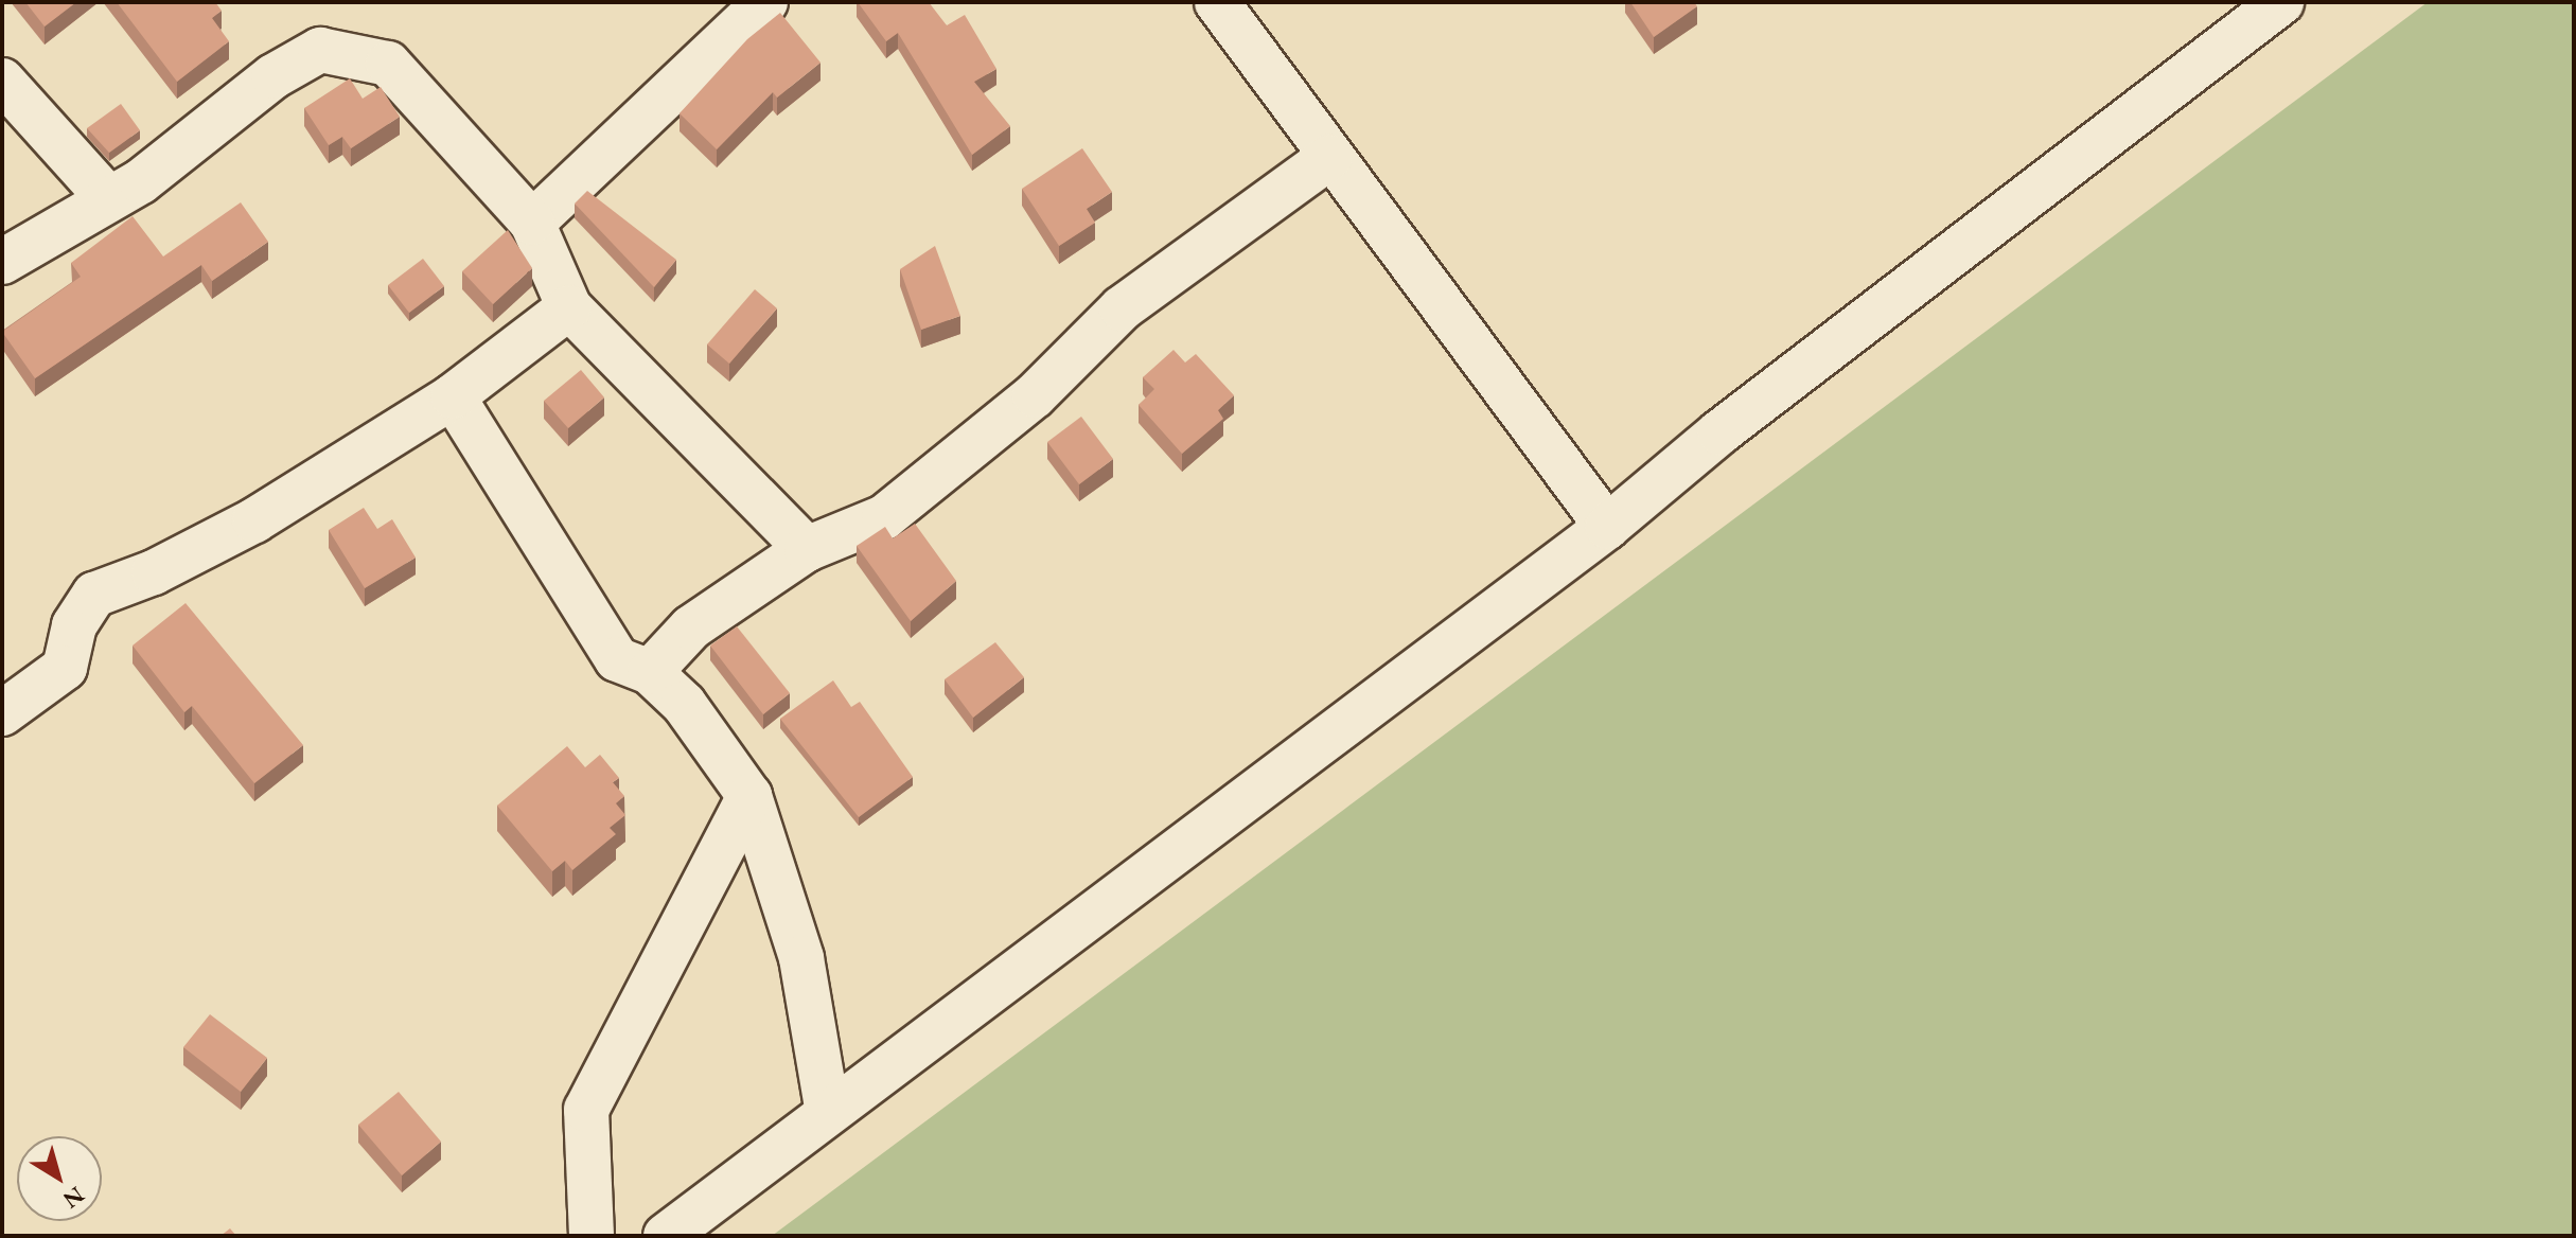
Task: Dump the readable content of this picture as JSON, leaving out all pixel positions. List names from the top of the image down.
{
  "north": "bottom right"
}
